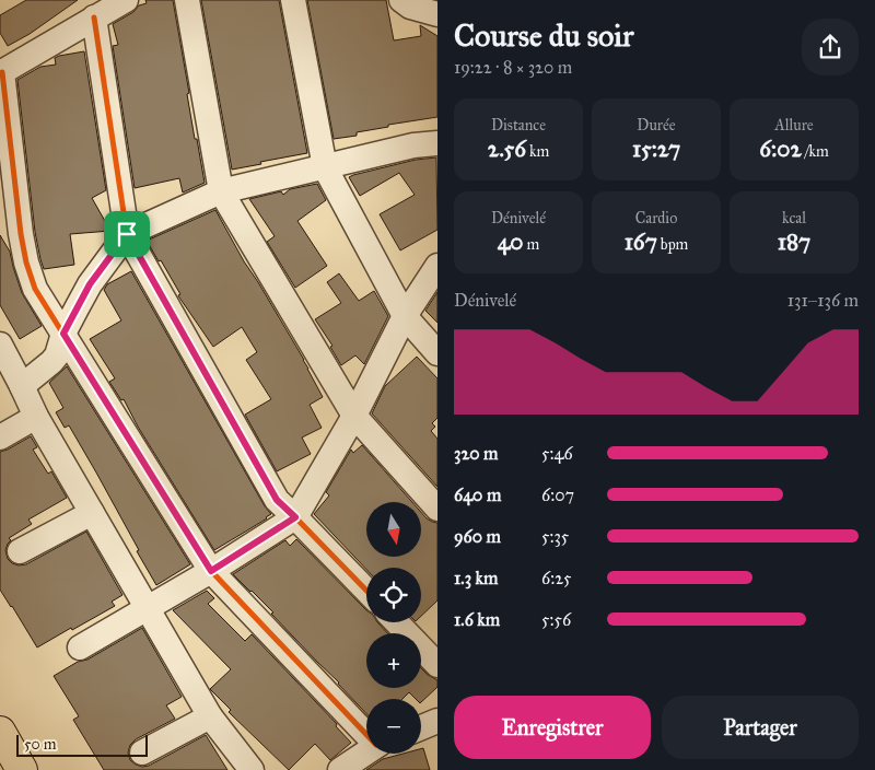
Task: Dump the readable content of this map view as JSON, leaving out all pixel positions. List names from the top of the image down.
{
  "scale_bar": "50 m",
  "north": "bottom",
  "page": {
    "heading": ["Course du soir", "19:22 · 8 × 320 m"],
    "stats": [
      ["Distance", "2.56 km"],
      ["Durée", "15:27"],
      ["Allure", "6:02 /km"],
      ["Dénivelé", "40 m"],
      ["Cardio", "167 bpm"],
      ["kcal", "187"]
    ],
    "chart": ["Dénivelé", "131–136 m"],
    "list": [
      {
        "name": "320 m",
        "note": "5:46"
      },
      {
        "name": "640 m",
        "note": "6:07"
      },
      {
        "name": "960 m",
        "note": "5:35"
      },
      {
        "name": "1.3 km",
        "note": "6:25"
      },
      {
        "name": "1.6 km",
        "note": "5:56"
      }
    ],
    "map_buttons": ["+", "−"],
    "buttons": ["Enregistrer", "Partager"],
    "scale": "50 m"
  }
}
